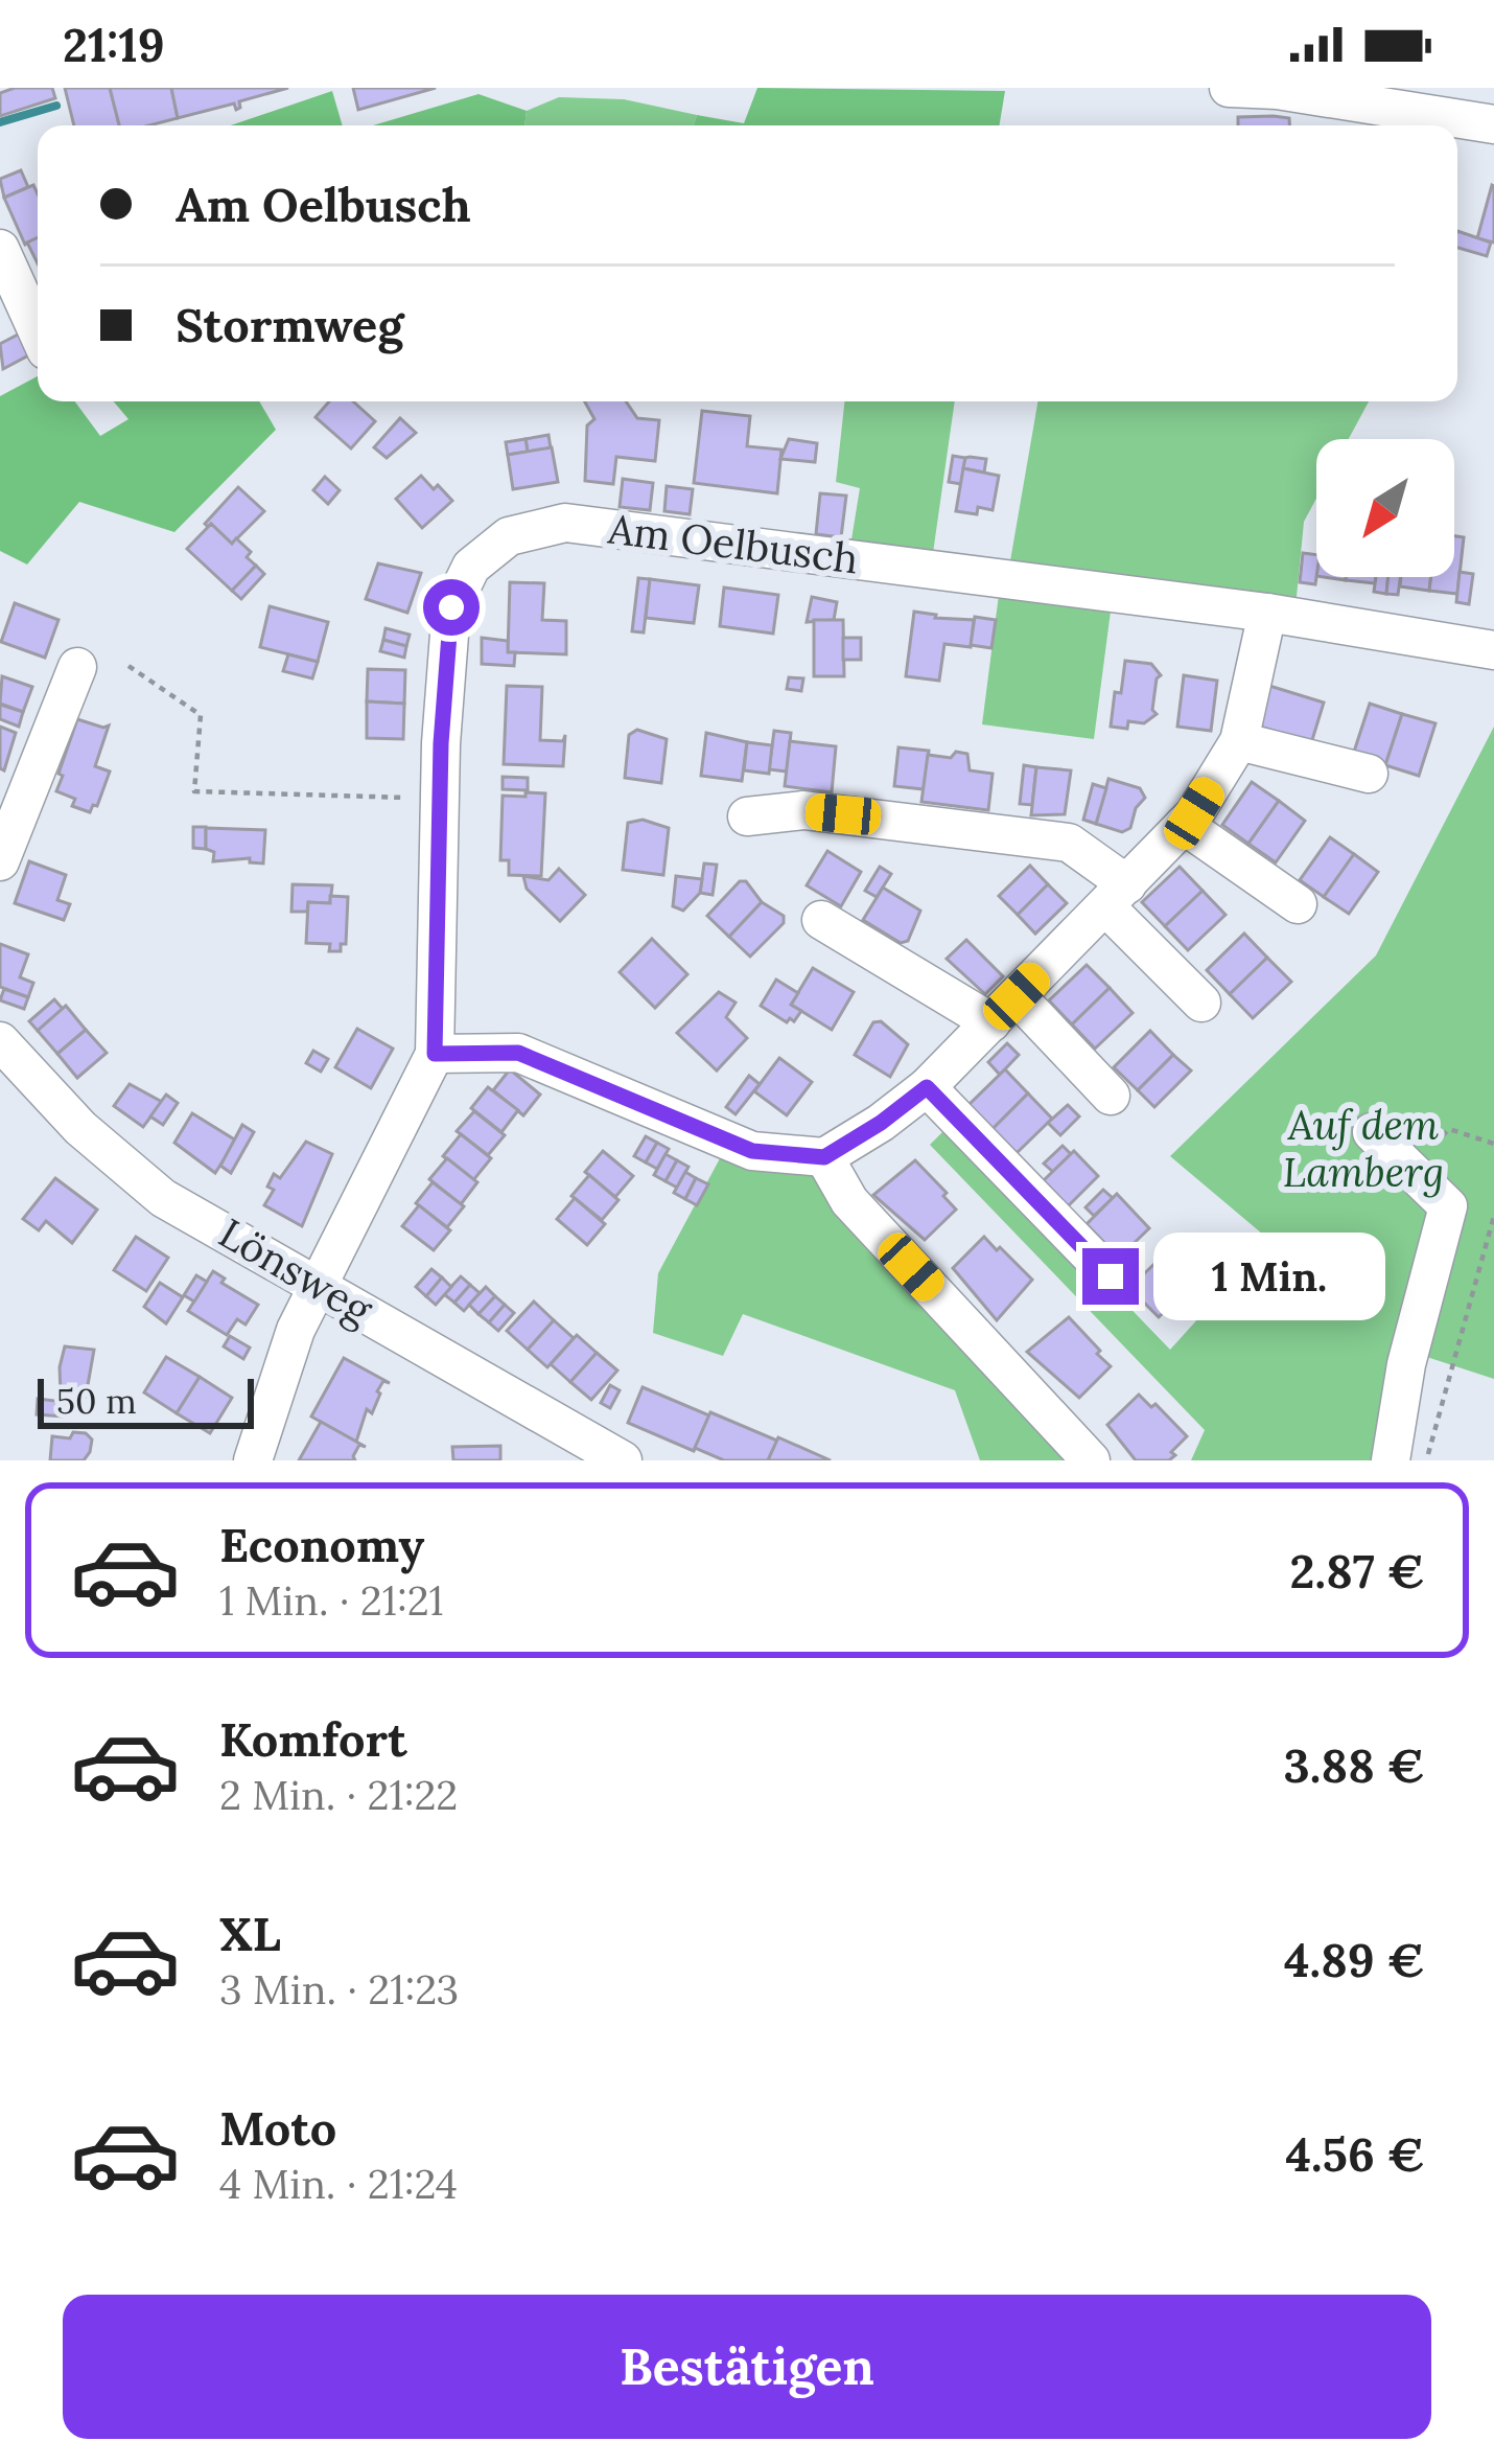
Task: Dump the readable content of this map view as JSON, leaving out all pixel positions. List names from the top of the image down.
{
  "streets": {
    "street": ["Am Oelbusch", "Lönsweg"]
  },
  "crossings": [
    ["Am Oelbusch", "Lönsweg"]
  ],
  "parks": ["Auf dem Lamberg"],
  "scale_bar": "50 m",
  "north": "bottom left",
  "page": {
    "status": "21:19",
    "banner": ["Am Oelbusch", "Stormweg"],
    "bubble": "1 Min.",
    "scale": "50 m",
    "list": [
      {
        "name": "Economy",
        "note": "1 Min. · 21:21",
        "value": "2.87 €"
      },
      {
        "name": "Komfort",
        "note": "2 Min. · 21:22",
        "value": "3.88 €"
      },
      {
        "name": "XL",
        "note": "3 Min. · 21:23",
        "value": "4.89 €"
      },
      {
        "name": "Moto",
        "note": "4 Min. · 21:24",
        "value": "4.56 €"
      }
    ],
    "buttons": "Bestätigen"
  }
}
